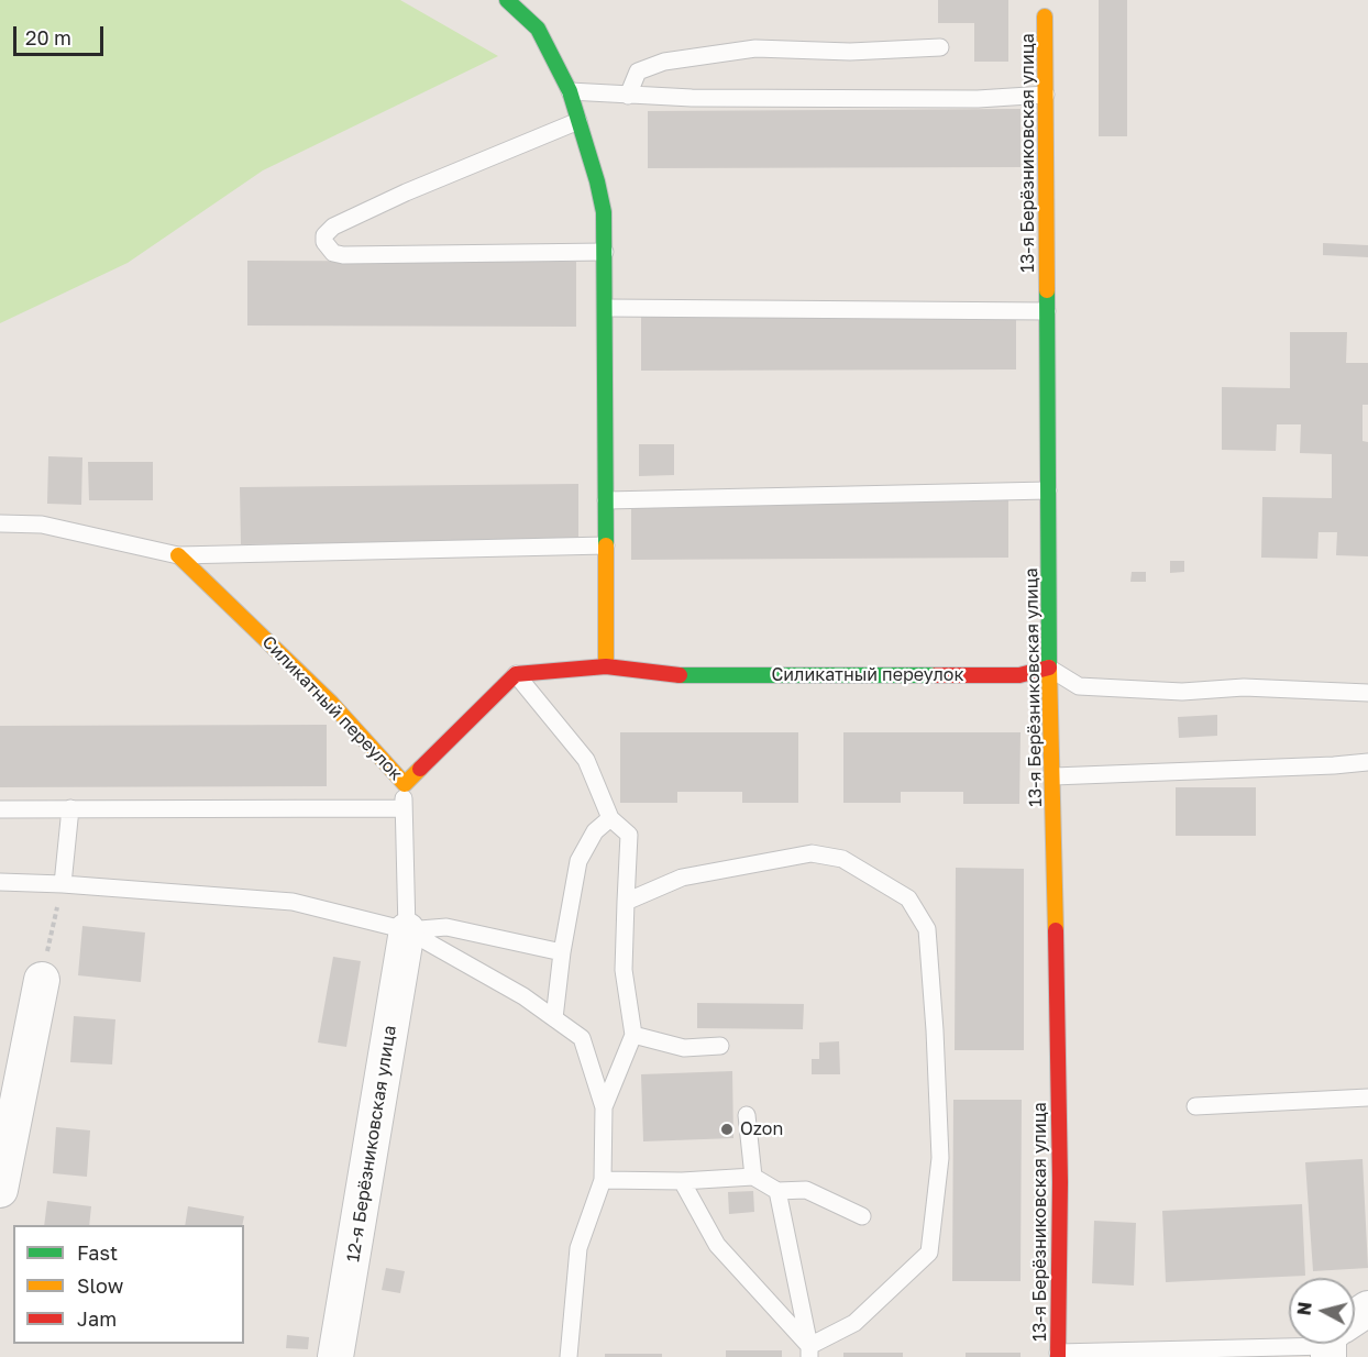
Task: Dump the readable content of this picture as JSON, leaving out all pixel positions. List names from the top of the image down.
{
  "streets": {
    "street": ["13-я Берёзниковская улица", "Силикатный переулок", "12-я Берёзниковская улица"]
  },
  "crossings": [
    ["13-я Берёзниковская улица", "Силикатный переулок"]
  ],
  "places": ["Ozon"],
  "legend": ["Fast", "Slow", "Jam"],
  "scale_bar": "20 m",
  "north": "left"
}
